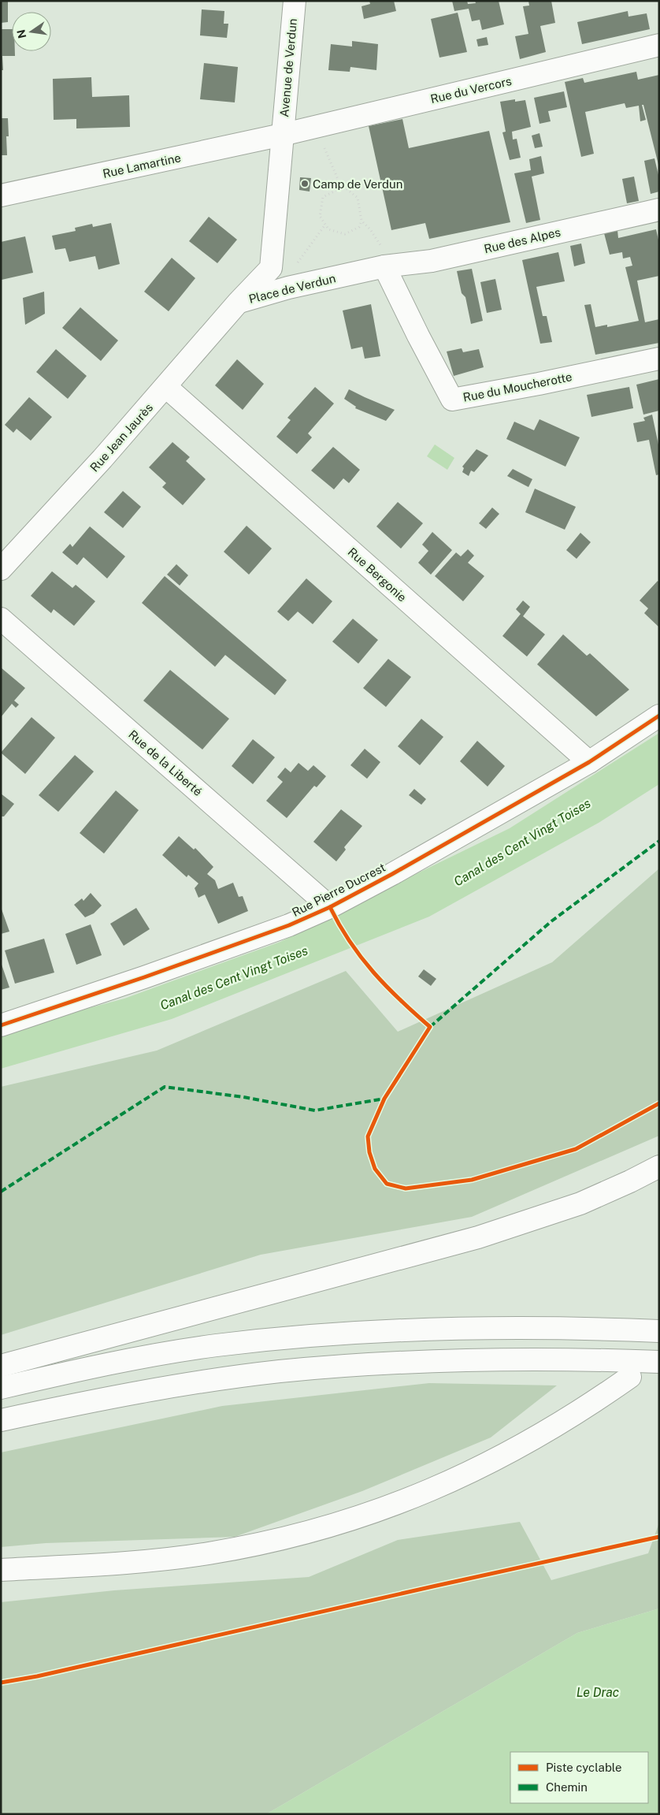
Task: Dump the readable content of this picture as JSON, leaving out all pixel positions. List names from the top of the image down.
{
  "streets": {
    "main road": [
      "Avenue de Verdun",
      "Rue du Vercors",
      "Rue Lamartine",
      "Rue des Alpes",
      "Place de Verdun",
      "Rue du Moucherotte",
      "Rue Jean Jaurès",
      "Rue Bergonie",
      "Rue de la Liberté",
      "Rue Pierre Ducrest"
    ]
  },
  "crossings": [
    ["Avenue de Verdun", "Rue du Vercors"],
    ["Avenue de Verdun", "Rue Lamartine"],
    ["Avenue de Verdun", "Place de Verdun"],
    ["Rue du Vercors", "Rue Lamartine"],
    ["Rue du Vercors", "Place de Verdun"],
    ["Rue Lamartine", "Place de Verdun"],
    ["Rue des Alpes", "Place de Verdun"],
    ["Rue des Alpes", "Rue du Moucherotte"],
    ["Place de Verdun", "Rue du Moucherotte"],
    ["Place de Verdun", "Rue Jean Jaurès"],
    ["Rue Jean Jaurès", "Rue Bergonie"],
    ["Rue Bergonie", "Rue Pierre Ducrest"],
    ["Rue de la Liberté", "Rue Pierre Ducrest"]
  ],
  "water": ["Canal des Cent Vingt Toises", "Le Drac"],
  "places": ["Camp de Verdun"],
  "legend": ["Piste cyclable", "Chemin"],
  "north": "left"
}
